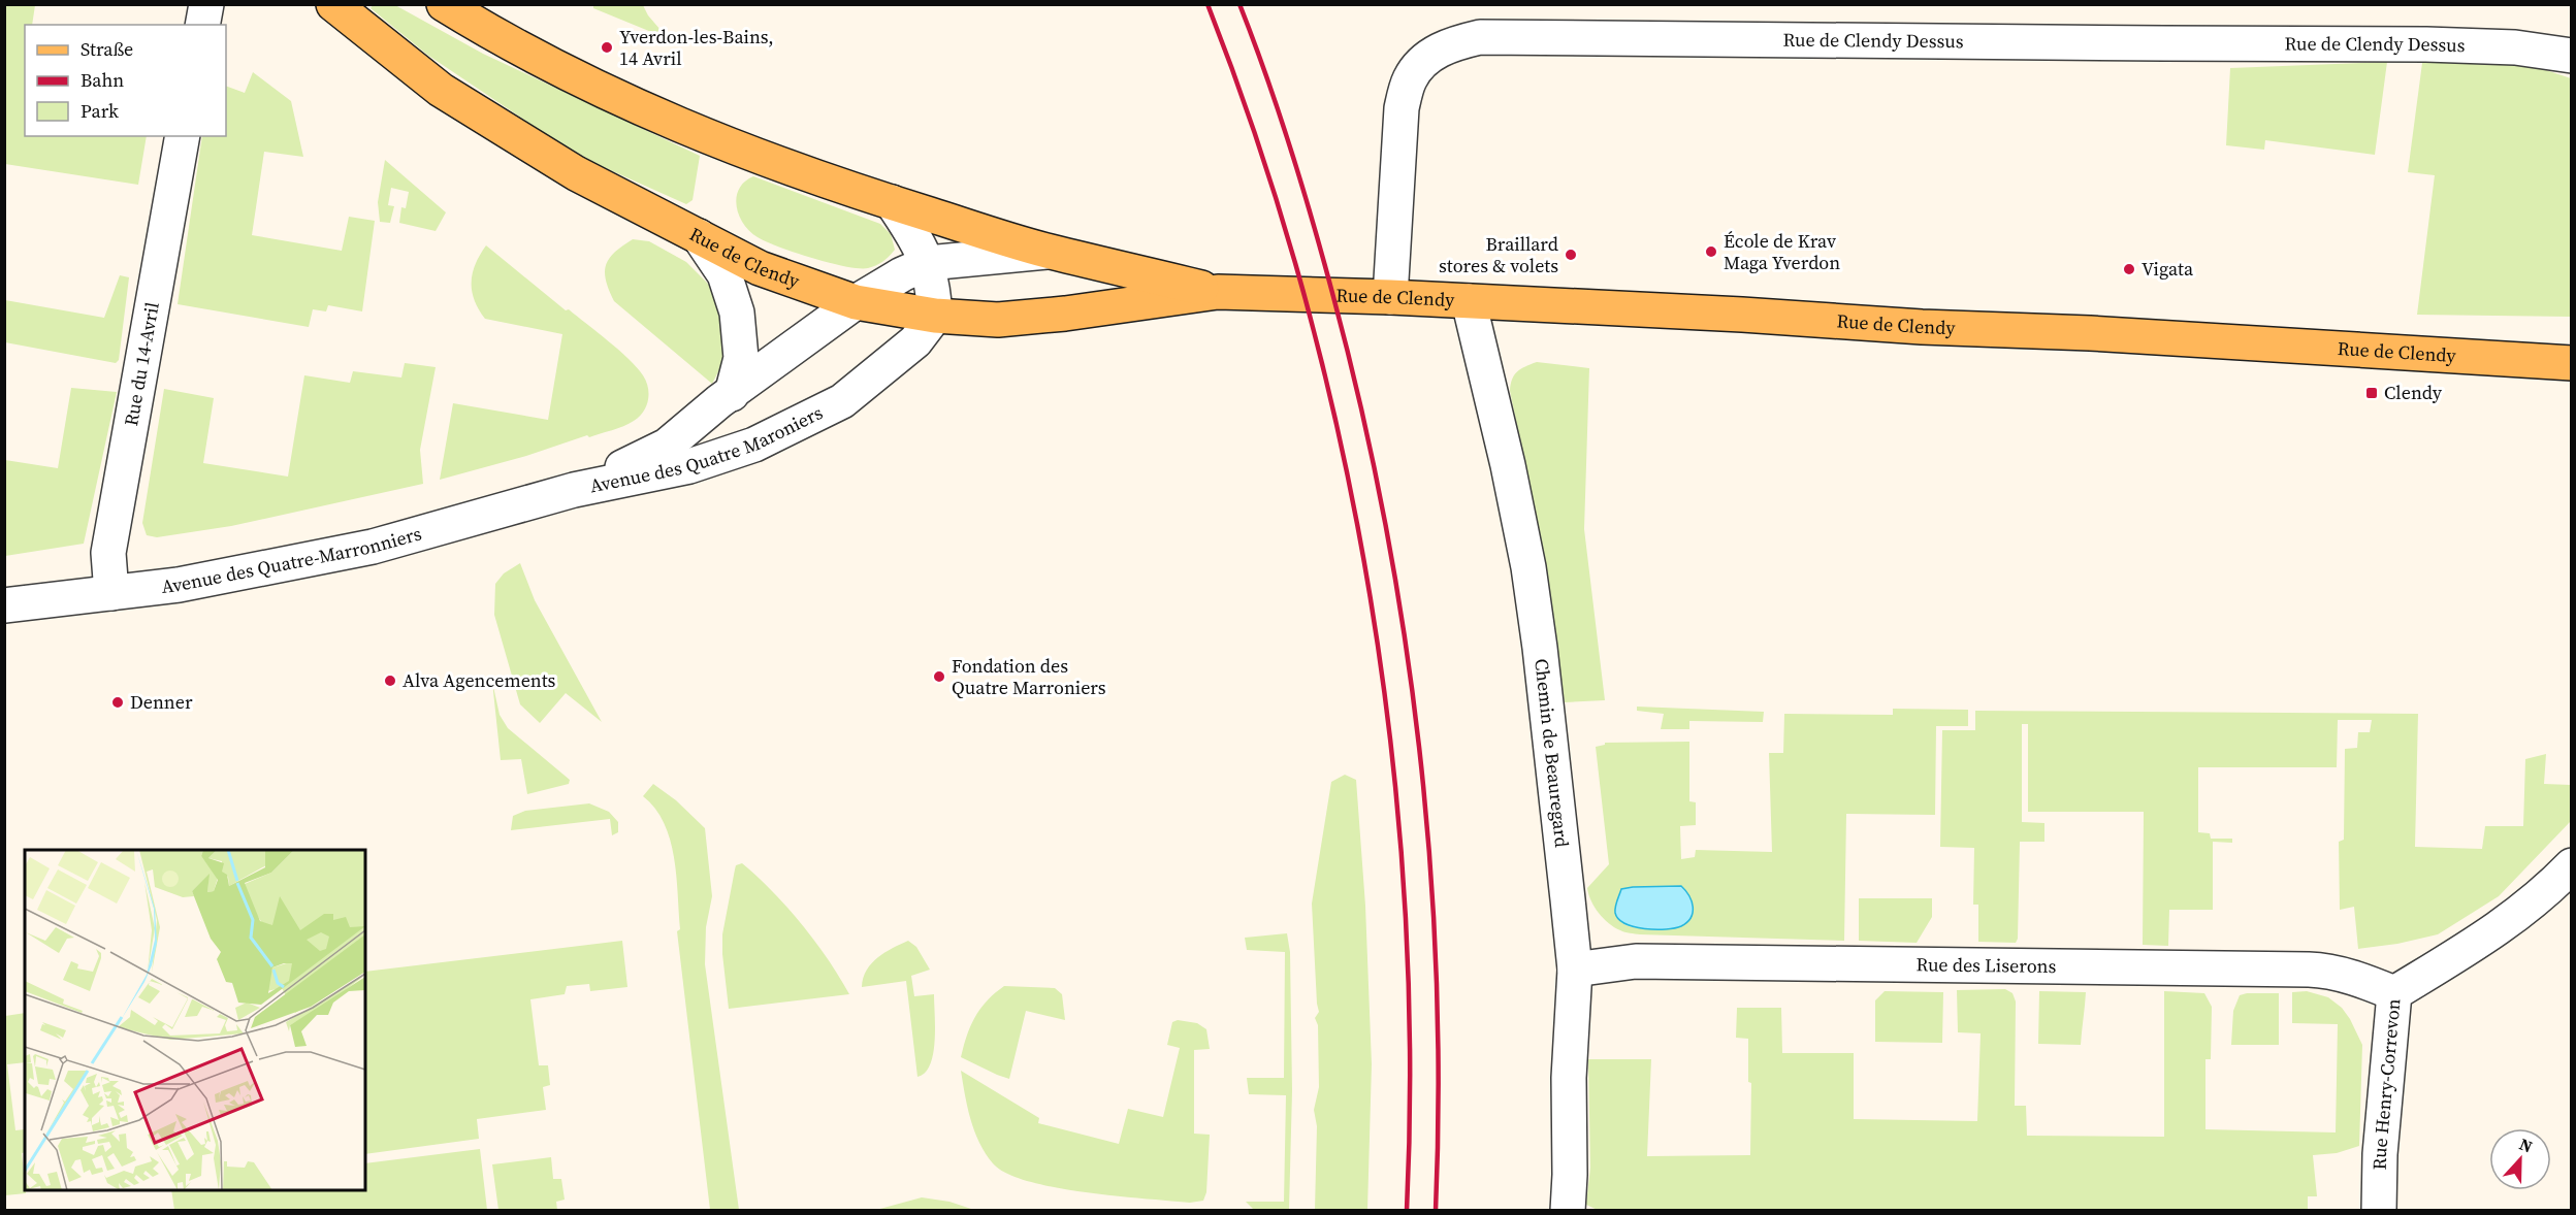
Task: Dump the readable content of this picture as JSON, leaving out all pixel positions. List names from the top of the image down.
{
  "streets": {
    "main road": ["Rue de Clendy"],
    "street": [
      "Rue de Clendy Dessus",
      "Rue du 14-Avril",
      "Avenue des Quatre Maroniers",
      "Avenue des Quatre-Marronniers",
      "Chemin de Beauregard",
      "Rue des Liserons",
      "Rue Henry-Correvon"
    ]
  },
  "crossings": [
    ["Rue de Clendy Dessus", "Rue de Clendy"],
    ["Rue de Clendy", "Avenue des Quatre Maroniers"],
    ["Rue de Clendy", "Chemin de Beauregard"],
    ["Rue du 14-Avril", "Avenue des Quatre-Marronniers"],
    ["Avenue des Quatre Maroniers", "Avenue des Quatre-Marronniers"],
    ["Chemin de Beauregard", "Rue des Liserons"],
    ["Rue des Liserons", "Rue Henry-Correvon"]
  ],
  "places": {
    "other": [
      "Yverdon-les-Bains, 14 Avril",
      "École de Krav Maga Yverdon",
      "Braillard stores & volets",
      "Vigata",
      "Fondation des Quatre Marroniers",
      "Alva Agencements",
      "Denner"
    ],
    "transit": ["Clendy"]
  },
  "legend": ["Straße", "Bahn", "Park"],
  "north": "top"
}
